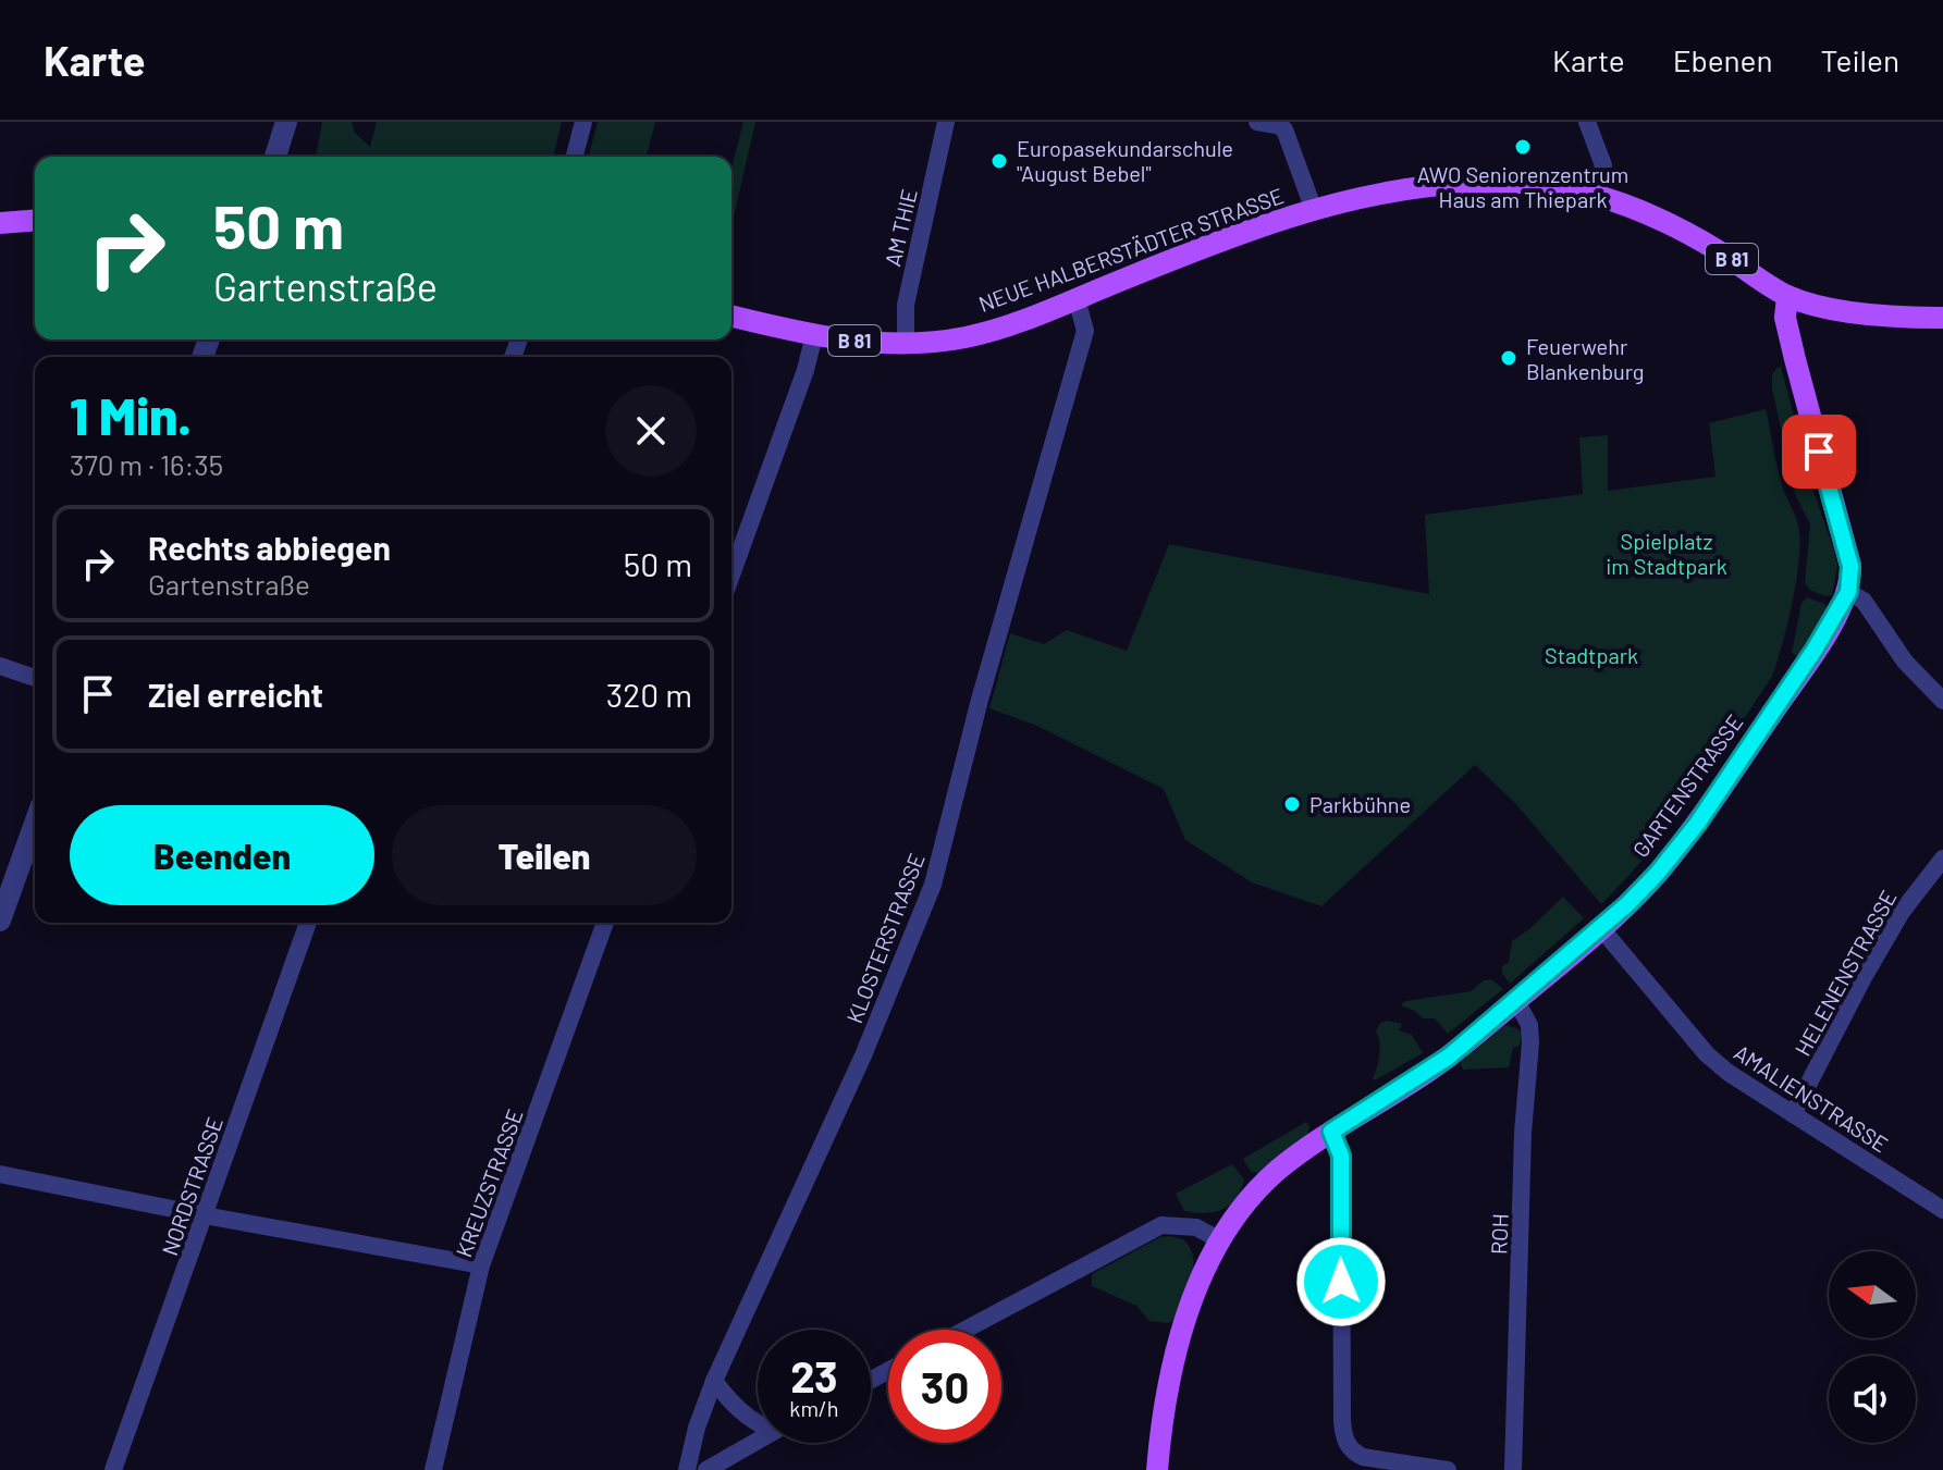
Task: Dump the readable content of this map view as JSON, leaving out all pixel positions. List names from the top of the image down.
{
  "streets": {
    "main road": ["NEUE HALBERSTÄDTER STRASSE", "B 81", "GARTENSTRASSE"],
    "street": [
      "AM THIE",
      "KLOSTERSTRASSE",
      "HELENENSTRASSE",
      "AMALIENSTRASSE",
      "KREUZSTRASSE",
      "NORDSTRASSE",
      "ROH"
    ]
  },
  "crossings": [
    ["AM THIE", "NEUE HALBERSTÄDTER STRASSE"],
    ["NEUE HALBERSTÄDTER STRASSE", "KLOSTERSTRASSE"],
    ["GARTENSTRASSE", "AMALIENSTRASSE"],
    ["GARTENSTRASSE", "ROH"],
    ["HELENENSTRASSE", "AMALIENSTRASSE"]
  ],
  "parks": ["Spielplatz im Stadtpark", "Stadtpark"],
  "places": [
    "AWO Seniorenzentrum Haus am Thiepark",
    "Europasekundarschule \"August Bebel\"",
    "Feuerwehr Blankenburg",
    "Parkbühne"
  ],
  "north": "left",
  "page": {
    "header": "Karte",
    "nav": ["Karte", "Ebenen", "Teilen"],
    "turn": ["50 m", "Gartenstraße"],
    "heading": ["1 Min.", "370 m · 16:35"],
    "list": [
      {
        "name": "Rechts abbiegen",
        "note": "Gartenstraße",
        "value": "50 m"
      },
      {
        "name": "Ziel erreicht",
        "value": "320 m"
      }
    ],
    "buttons": ["Beenden", "Teilen"],
    "speed": "23 km/h",
    "limit": "30"
  }
}
